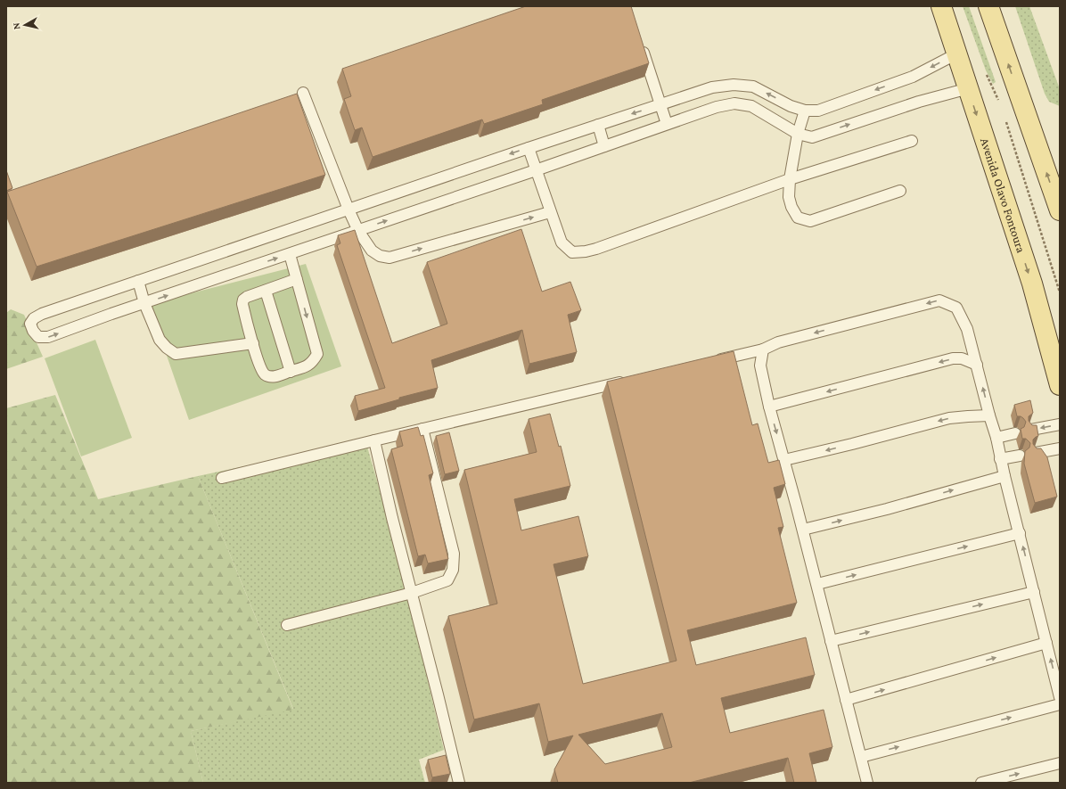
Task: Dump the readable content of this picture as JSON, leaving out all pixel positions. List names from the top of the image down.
{
  "streets": {
    "main road": ["Avenida Olavo Fontoura"]
  },
  "north": "left"
}
